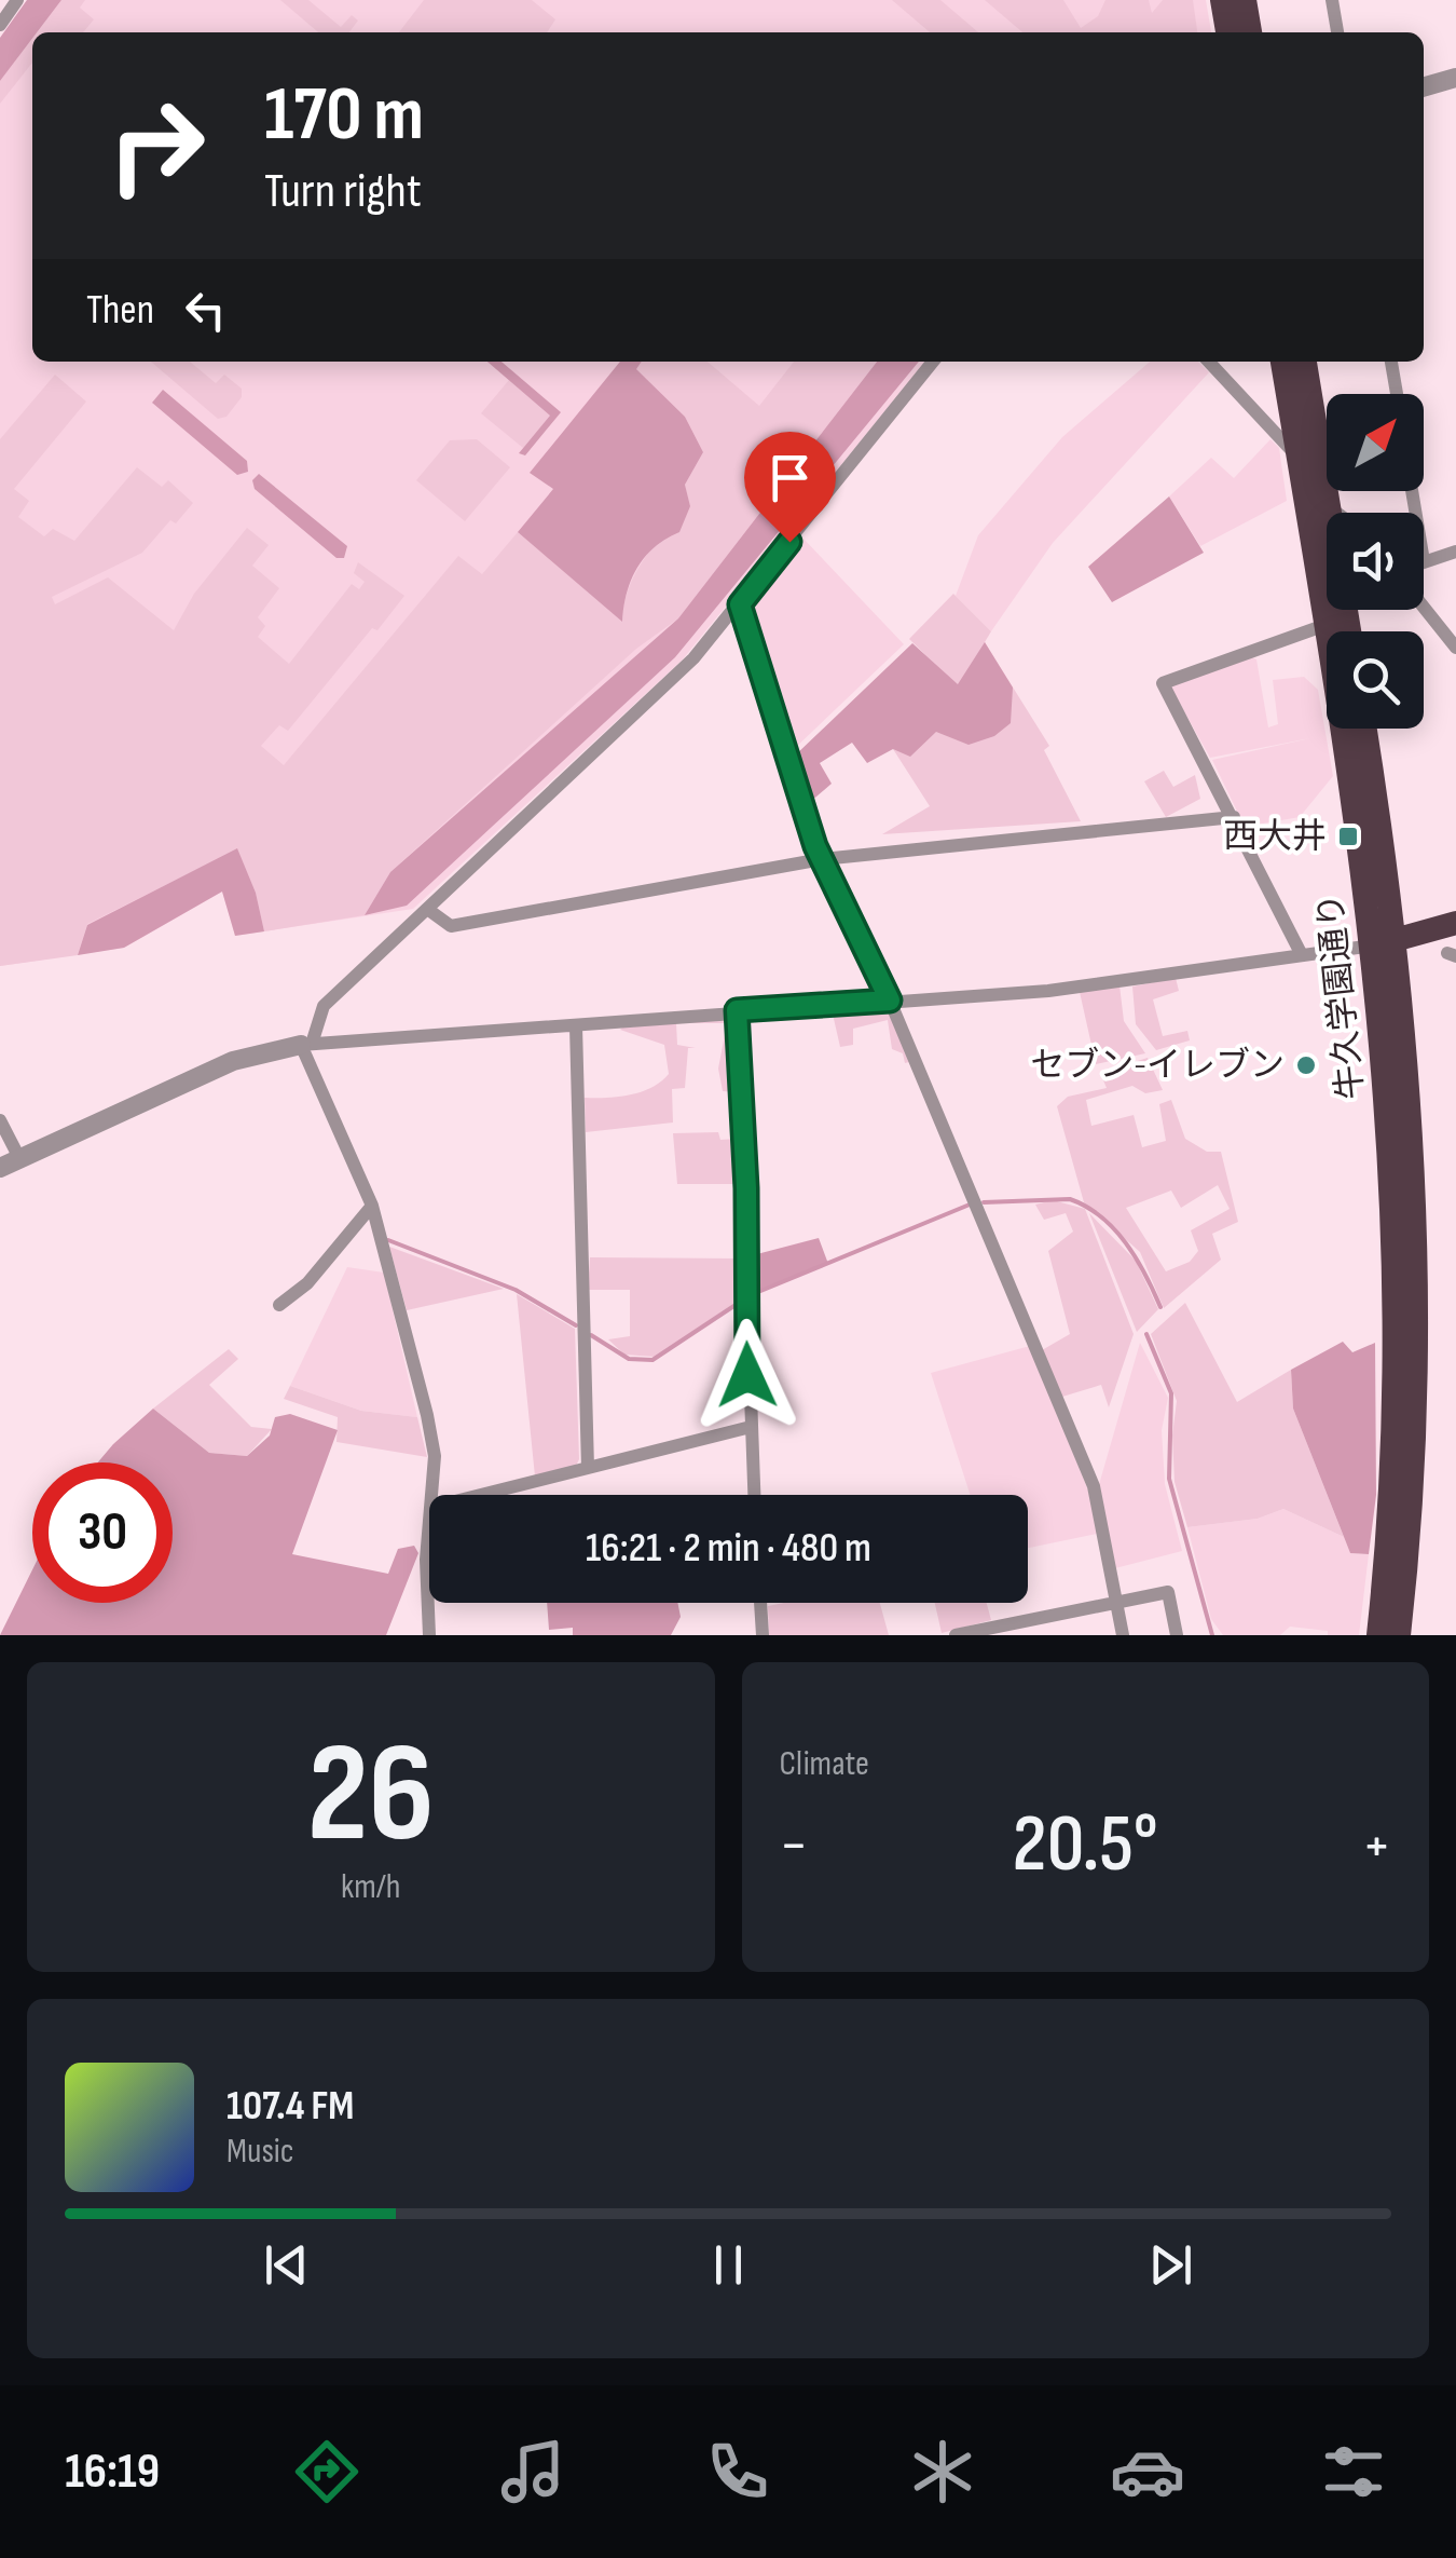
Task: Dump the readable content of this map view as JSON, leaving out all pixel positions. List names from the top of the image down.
{
  "streets": {
    "highway": ["牛久学園通り"]
  },
  "places": {
    "transit": ["西大井"],
    "other": ["セブン-イレブン"]
  },
  "north": "top right",
  "page": {
    "turn": ["170 m", "Turn right"],
    "then": "Then",
    "limit": "30",
    "trip": "16:21 · 2 min · 480 m",
    "tile": [
      ["26", "km/h"],
      "Climate"
    ],
    "heat": ["−", "20.5°", "+"],
    "song": ["107.4 FM", "Music"],
    "tabs": "16:19"
  }
}
